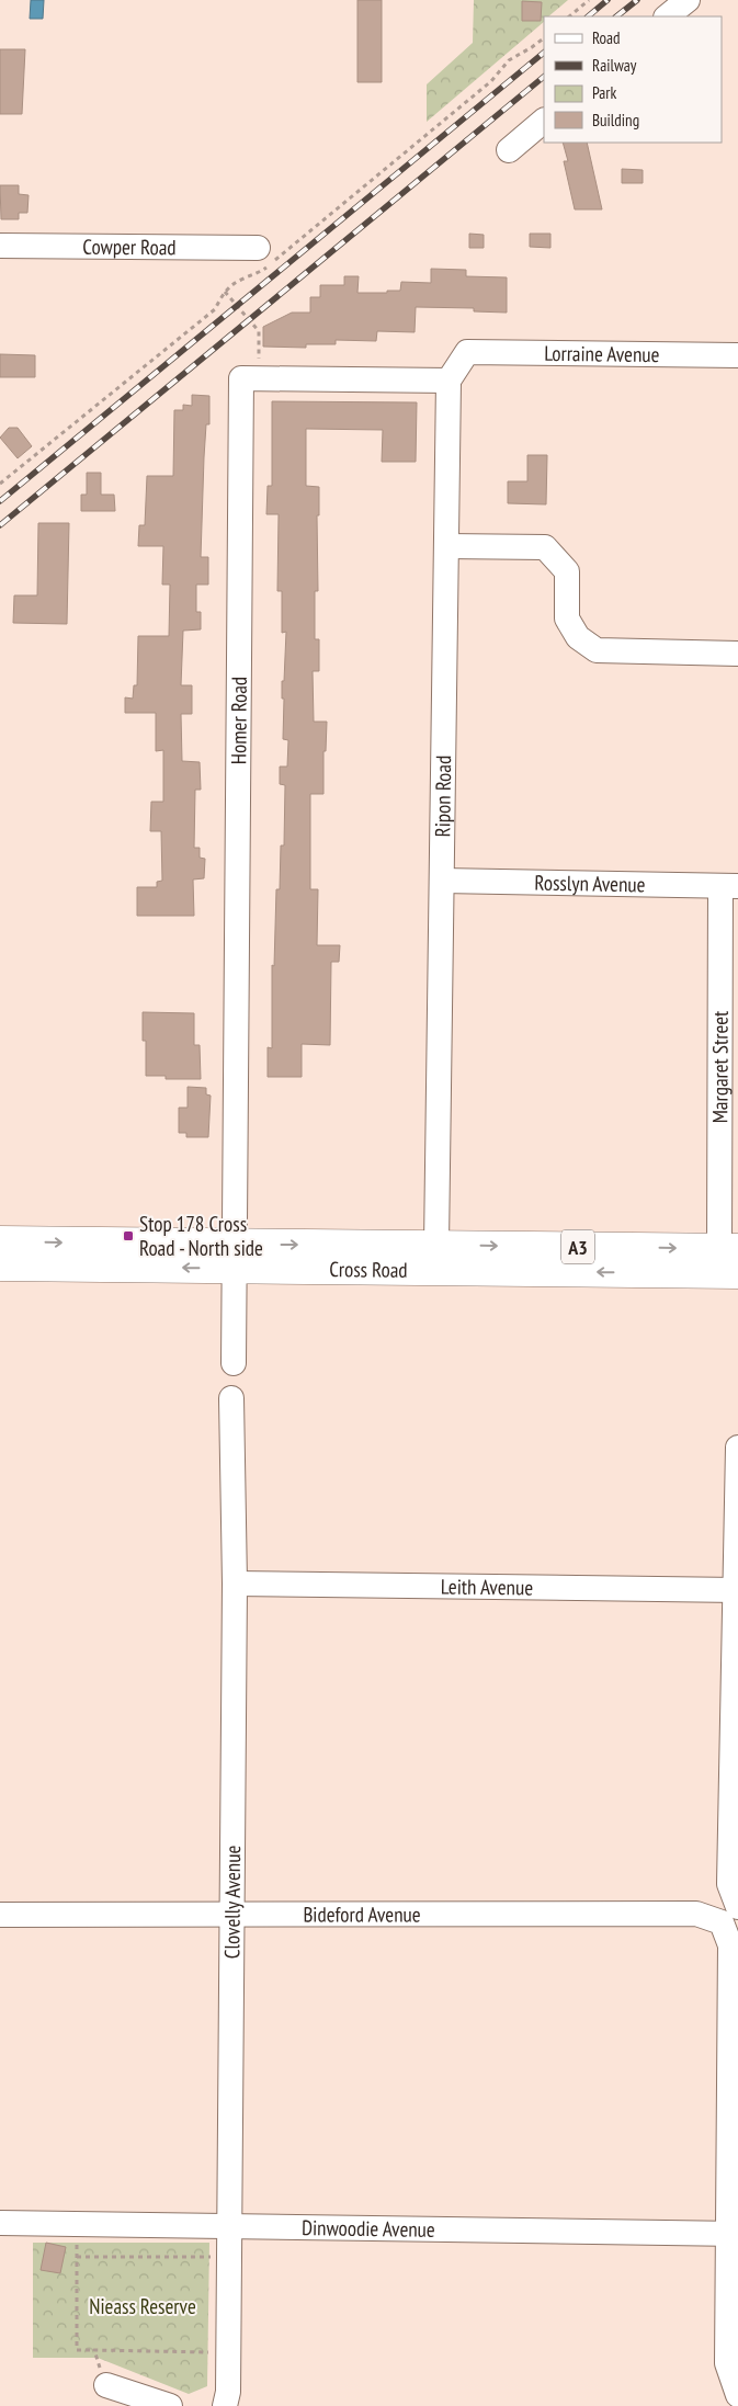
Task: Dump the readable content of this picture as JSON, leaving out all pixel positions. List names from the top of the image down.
{
  "streets": {
    "highway": ["A3", "Cross Road"],
    "street": [
      "Cowper Road",
      "Lorraine Avenue",
      "Homer Road",
      "Ripon Road",
      "Rosslyn Avenue",
      "Margaret Street",
      "Leith Avenue",
      "Clovelly Avenue",
      "Bideford Avenue",
      "Dinwoodie Avenue"
    ]
  },
  "crossings": [
    ["Lorraine Avenue", "Homer Road"],
    ["Lorraine Avenue", "Ripon Road"],
    ["Homer Road", "Ripon Road"],
    ["Homer Road", "Cross Road"],
    ["Ripon Road", "Rosslyn Avenue"],
    ["Ripon Road", "Cross Road"],
    ["Rosslyn Avenue", "Margaret Street"],
    ["Margaret Street", "Cross Road"],
    ["Leith Avenue", "Clovelly Avenue"],
    ["Clovelly Avenue", "Bideford Avenue"],
    ["Clovelly Avenue", "Dinwoodie Avenue"]
  ],
  "parks": ["Nieass Reserve"],
  "places": {
    "transit": ["Stop 178 Cross Road - North side"]
  },
  "legend": [
    "Road",
    "Railway",
    "Park",
    "Building"
  ]
}
